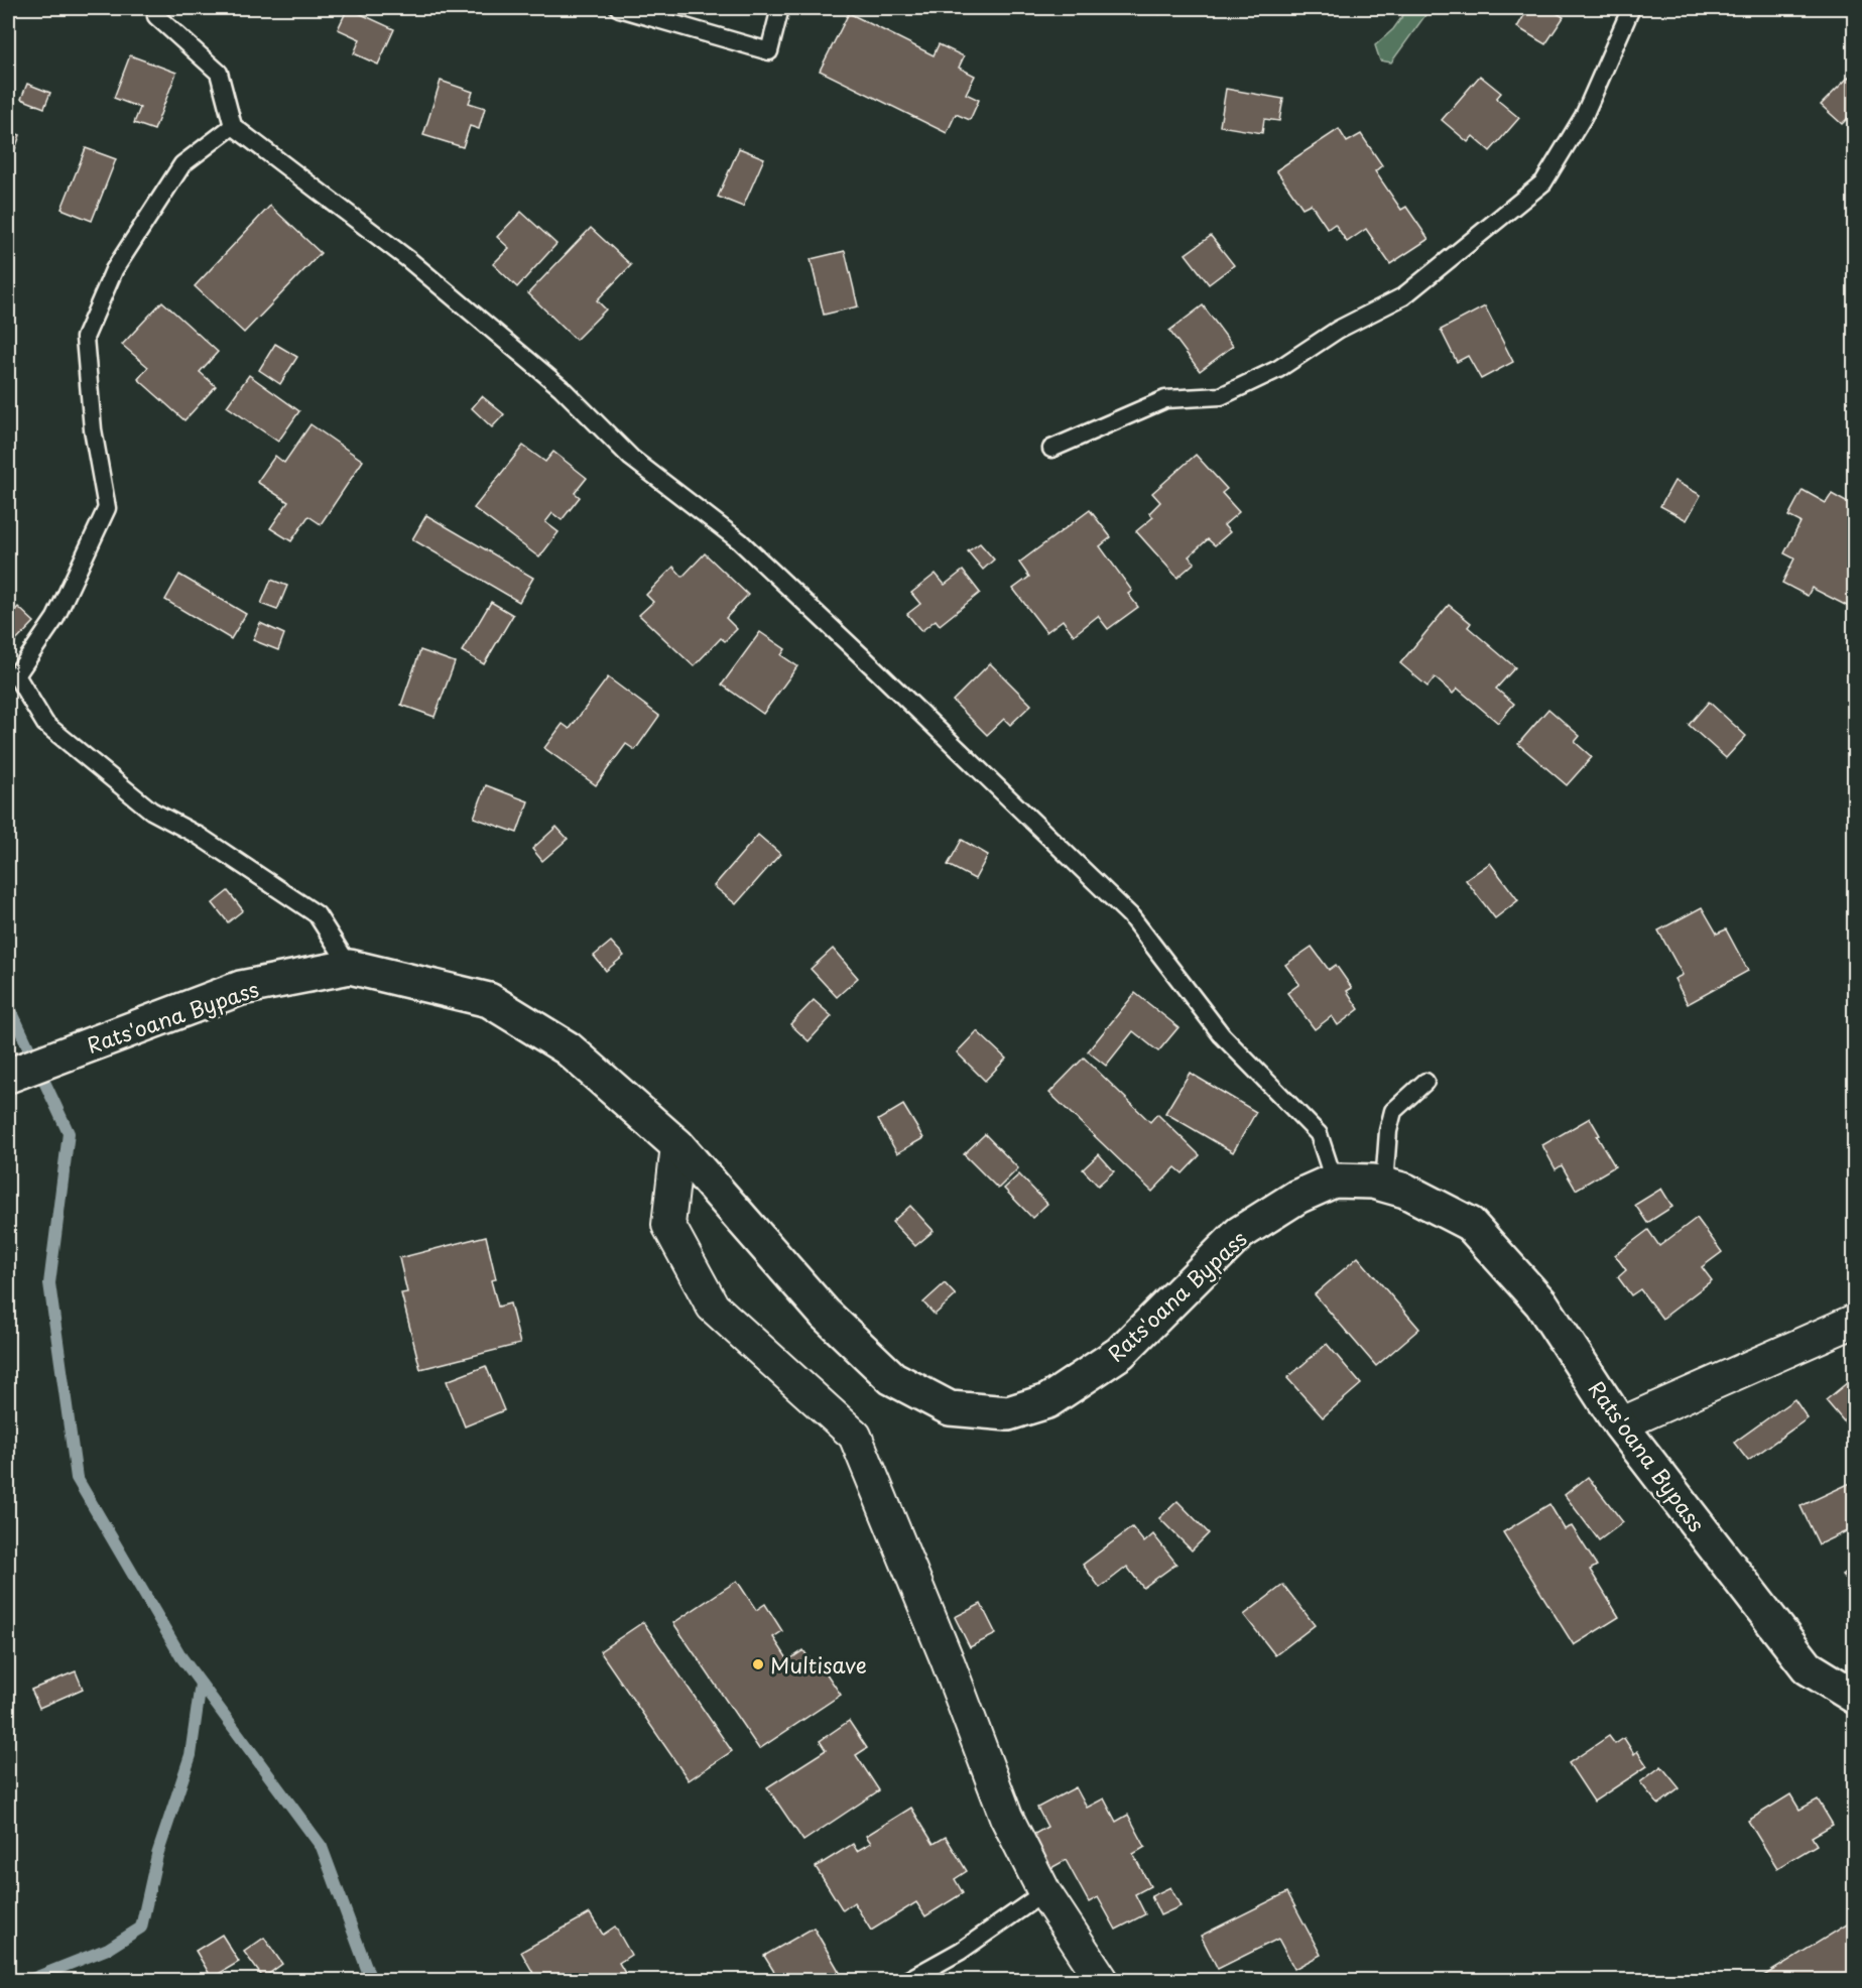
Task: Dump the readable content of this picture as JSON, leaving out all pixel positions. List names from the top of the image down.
{
  "streets": {
    "street": ["Rats'oana Bypass"]
  },
  "places": ["Multisave"]
}
